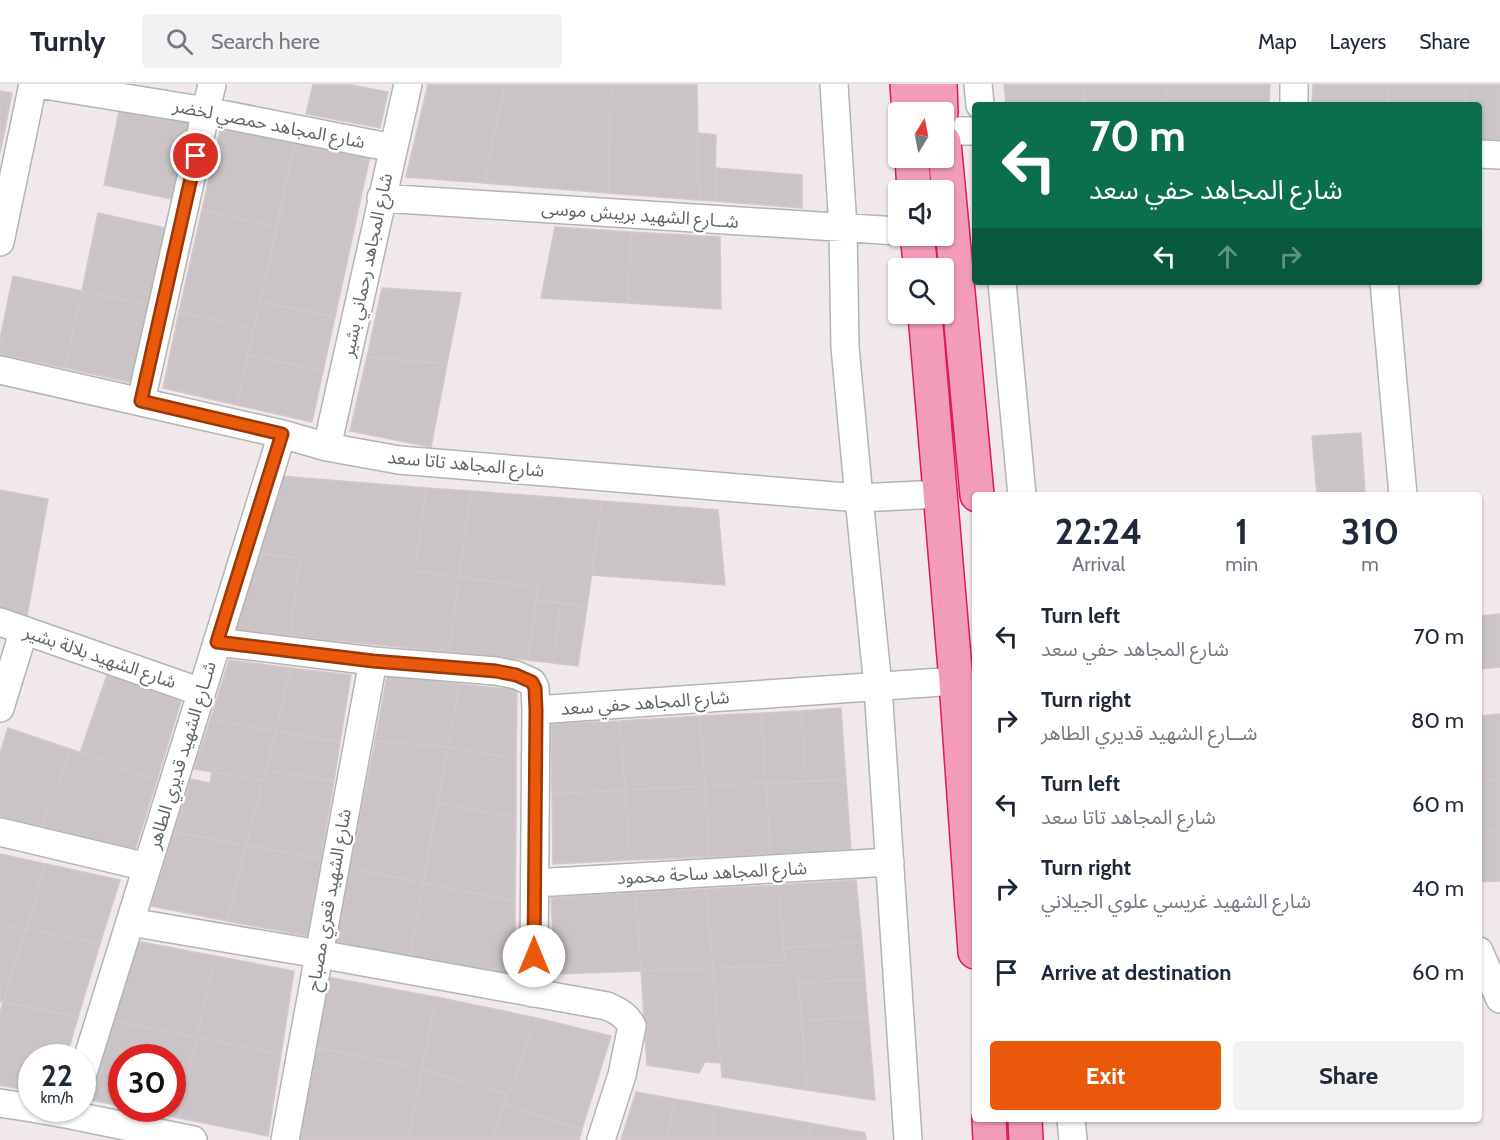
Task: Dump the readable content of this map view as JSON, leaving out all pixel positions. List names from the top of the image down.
{
  "streets": {
    "street": [
      "شارع المجاهد حمصي لخضر",
      "شــارع الشهيد بريبش موسى",
      "شارع المجاهد رحماني بشير",
      "شارع المجاهد تاتا سعد",
      "شارع الشهيد بلالة بشير",
      "شارع المجاهد حفي سعد",
      "شــارع الشهيد قديري الطاهر",
      "شارع المجاهد ساحة محمود",
      "شارع الشهيد قعري مصباح"
    ]
  },
  "crossings": [
    ["شارع المجاهد حمصي لخضر", "شارع المجاهد رحماني بشير"],
    ["شــارع الشهيد بريبش موسى", "شارع المجاهد رحماني بشير"],
    ["شارع المجاهد رحماني بشير", "شارع المجاهد تاتا سعد"],
    ["شارع المجاهد تاتا سعد", "شــارع الشهيد قديري الطاهر"],
    ["شارع الشهيد بلالة بشير", "شــارع الشهيد قديري الطاهر"],
    ["شارع المجاهد حفي سعد", "شــارع الشهيد قديري الطاهر"],
    ["شارع المجاهد حفي سعد", "شارع الشهيد قعري مصباح"]
  ],
  "north": "top",
  "page": {
    "header": "Turnly",
    "search": "Search here",
    "nav": ["Map", "Layers", "Share"],
    "turn": ["70 m", "شارع المجاهد حفي سعد"],
    "eta": [
      "22:24",
      "Arrival",
      "1",
      "min",
      "310",
      "m"
    ],
    "list": [
      {
        "name": "Turn left",
        "note": "شارع المجاهد حفي سعد",
        "value": "70 m"
      },
      {
        "name": "Turn right",
        "note": "شــارع الشهيد قديري الطاهر",
        "value": "80 m"
      },
      {
        "name": "Turn left",
        "note": "شارع المجاهد تاتا سعد",
        "value": "60 m"
      },
      {
        "name": "Turn right",
        "note": "شارع الشهيد غريسي علوي الجيلاني",
        "value": "40 m"
      },
      {
        "name": "Arrive at destination",
        "value": "60 m"
      }
    ],
    "buttons": ["Exit", "Share"],
    "speed": "22 km/h",
    "limit": "30"
  }
}
